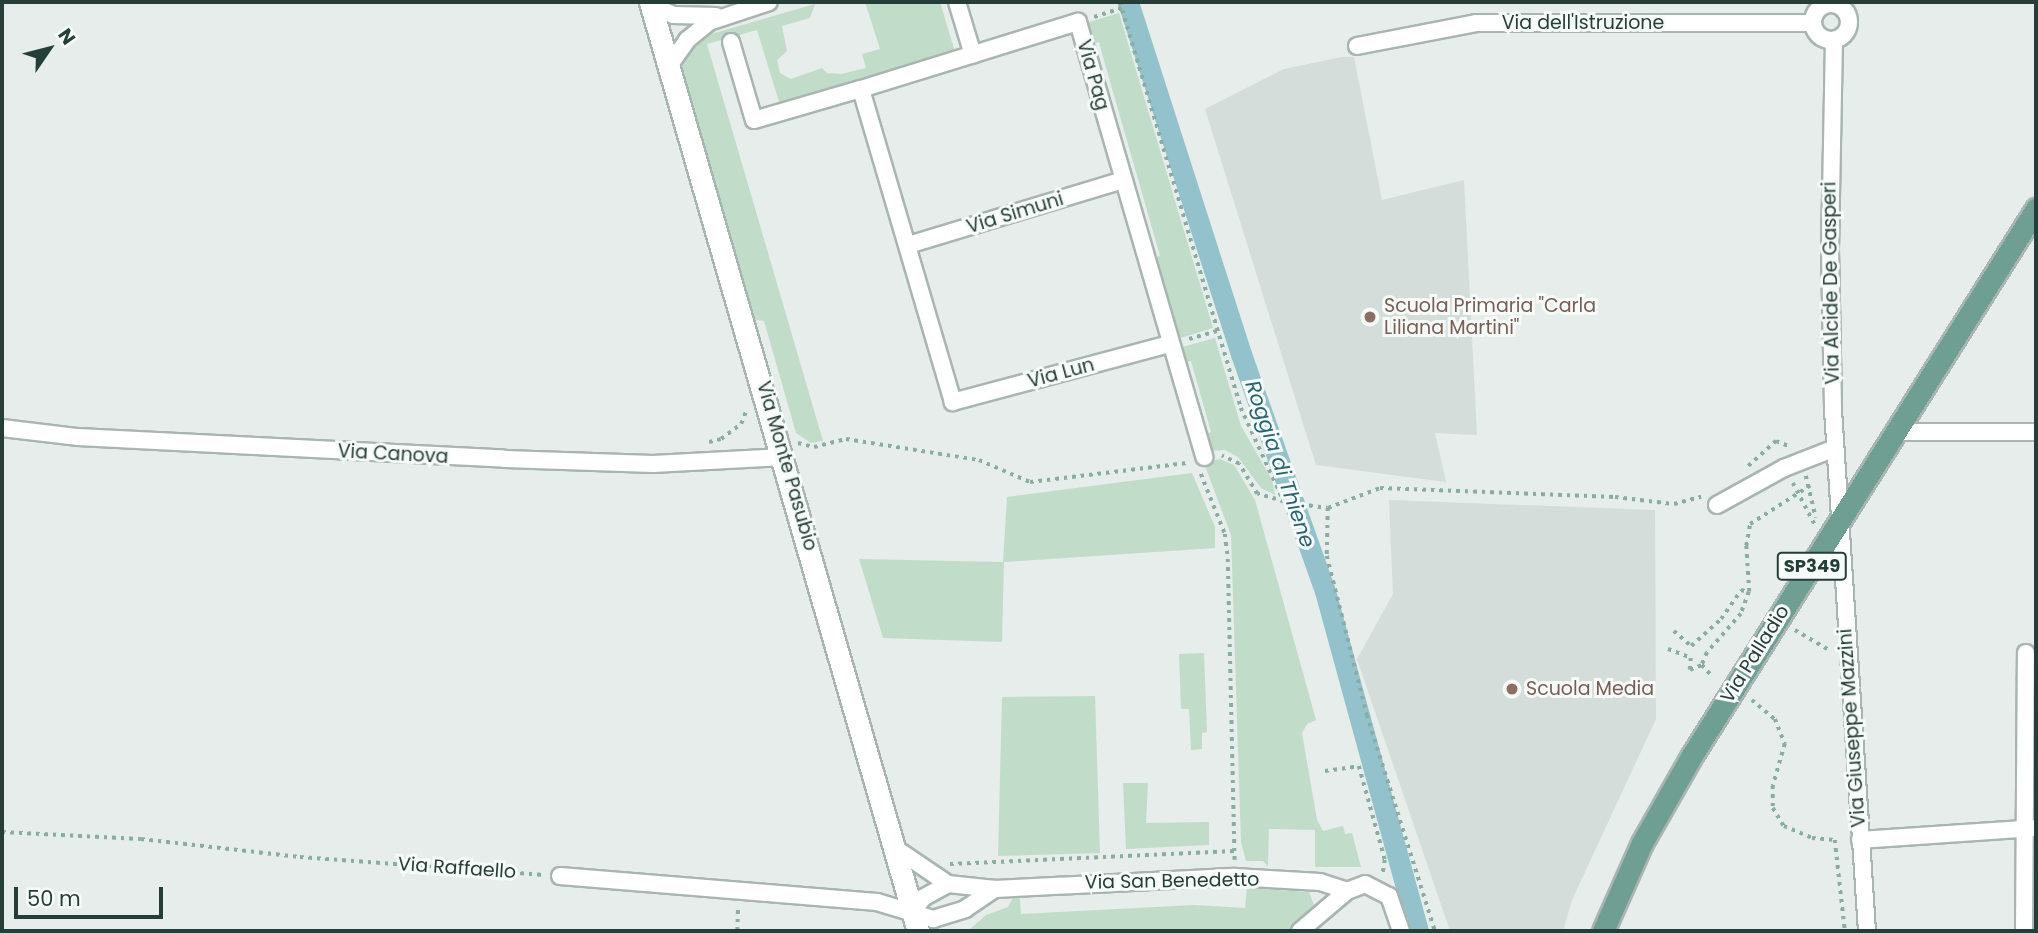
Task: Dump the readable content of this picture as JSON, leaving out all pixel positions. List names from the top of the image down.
{
  "streets": {
    "main road": ["Via Monte Pasubio", "SP349", "Via Palladio"],
    "street": [
      "Via dell'Istruzione",
      "Via Pag",
      "Via Simuni",
      "Via Alcide De Gasperi",
      "Via Lun",
      "Via Canova",
      "Via Giuseppe Mazzini",
      "Via San Benedetto"
    ],
    "path": ["Via Raffaello"]
  },
  "crossings": [
    ["Via dell'Istruzione", "Via Alcide De Gasperi"],
    ["Via Pag", "Via Simuni"],
    ["Via Pag", "Via Lun"],
    ["Via Simuni", "Via Lun"],
    ["Via Alcide De Gasperi", "Via Palladio"],
    ["Via Alcide De Gasperi", "Via Giuseppe Mazzini"],
    ["Via Canova", "Via Monte Pasubio"],
    ["Via Palladio", "Via Giuseppe Mazzini"]
  ],
  "water": ["Roggia di Thiene"],
  "places": ["Scuola Primaria \"Carla Liliana Martini\"", "Scuola Media"],
  "scale_bar": "50 m",
  "north": "top right"
}
